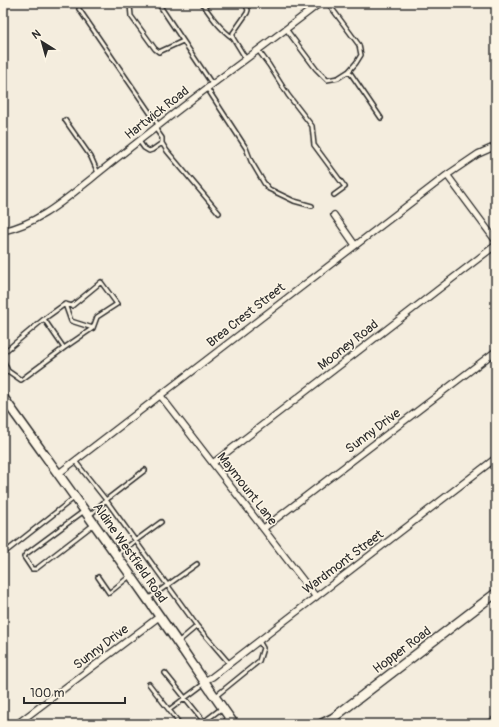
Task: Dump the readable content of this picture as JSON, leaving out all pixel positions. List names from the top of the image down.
{
  "streets": {
    "main road": ["Aldine Westfield Road", "Hopper Road"],
    "street": [
      "Hartwick Road",
      "Brea Crest Street",
      "Mooney Road",
      "Sunny Drive",
      "Maymount Lane",
      "Wardmont Street"
    ]
  },
  "crossings": [
    ["Brea Crest Street", "Maymount Lane"],
    ["Brea Crest Street", "Aldine Westfield Road"],
    ["Mooney Road", "Maymount Lane"],
    ["Sunny Drive", "Maymount Lane"],
    ["Sunny Drive", "Aldine Westfield Road"],
    ["Maymount Lane", "Wardmont Street"],
    ["Aldine Westfield Road", "Wardmont Street"]
  ],
  "scale_bar": "100 m",
  "north": "top left"
}
